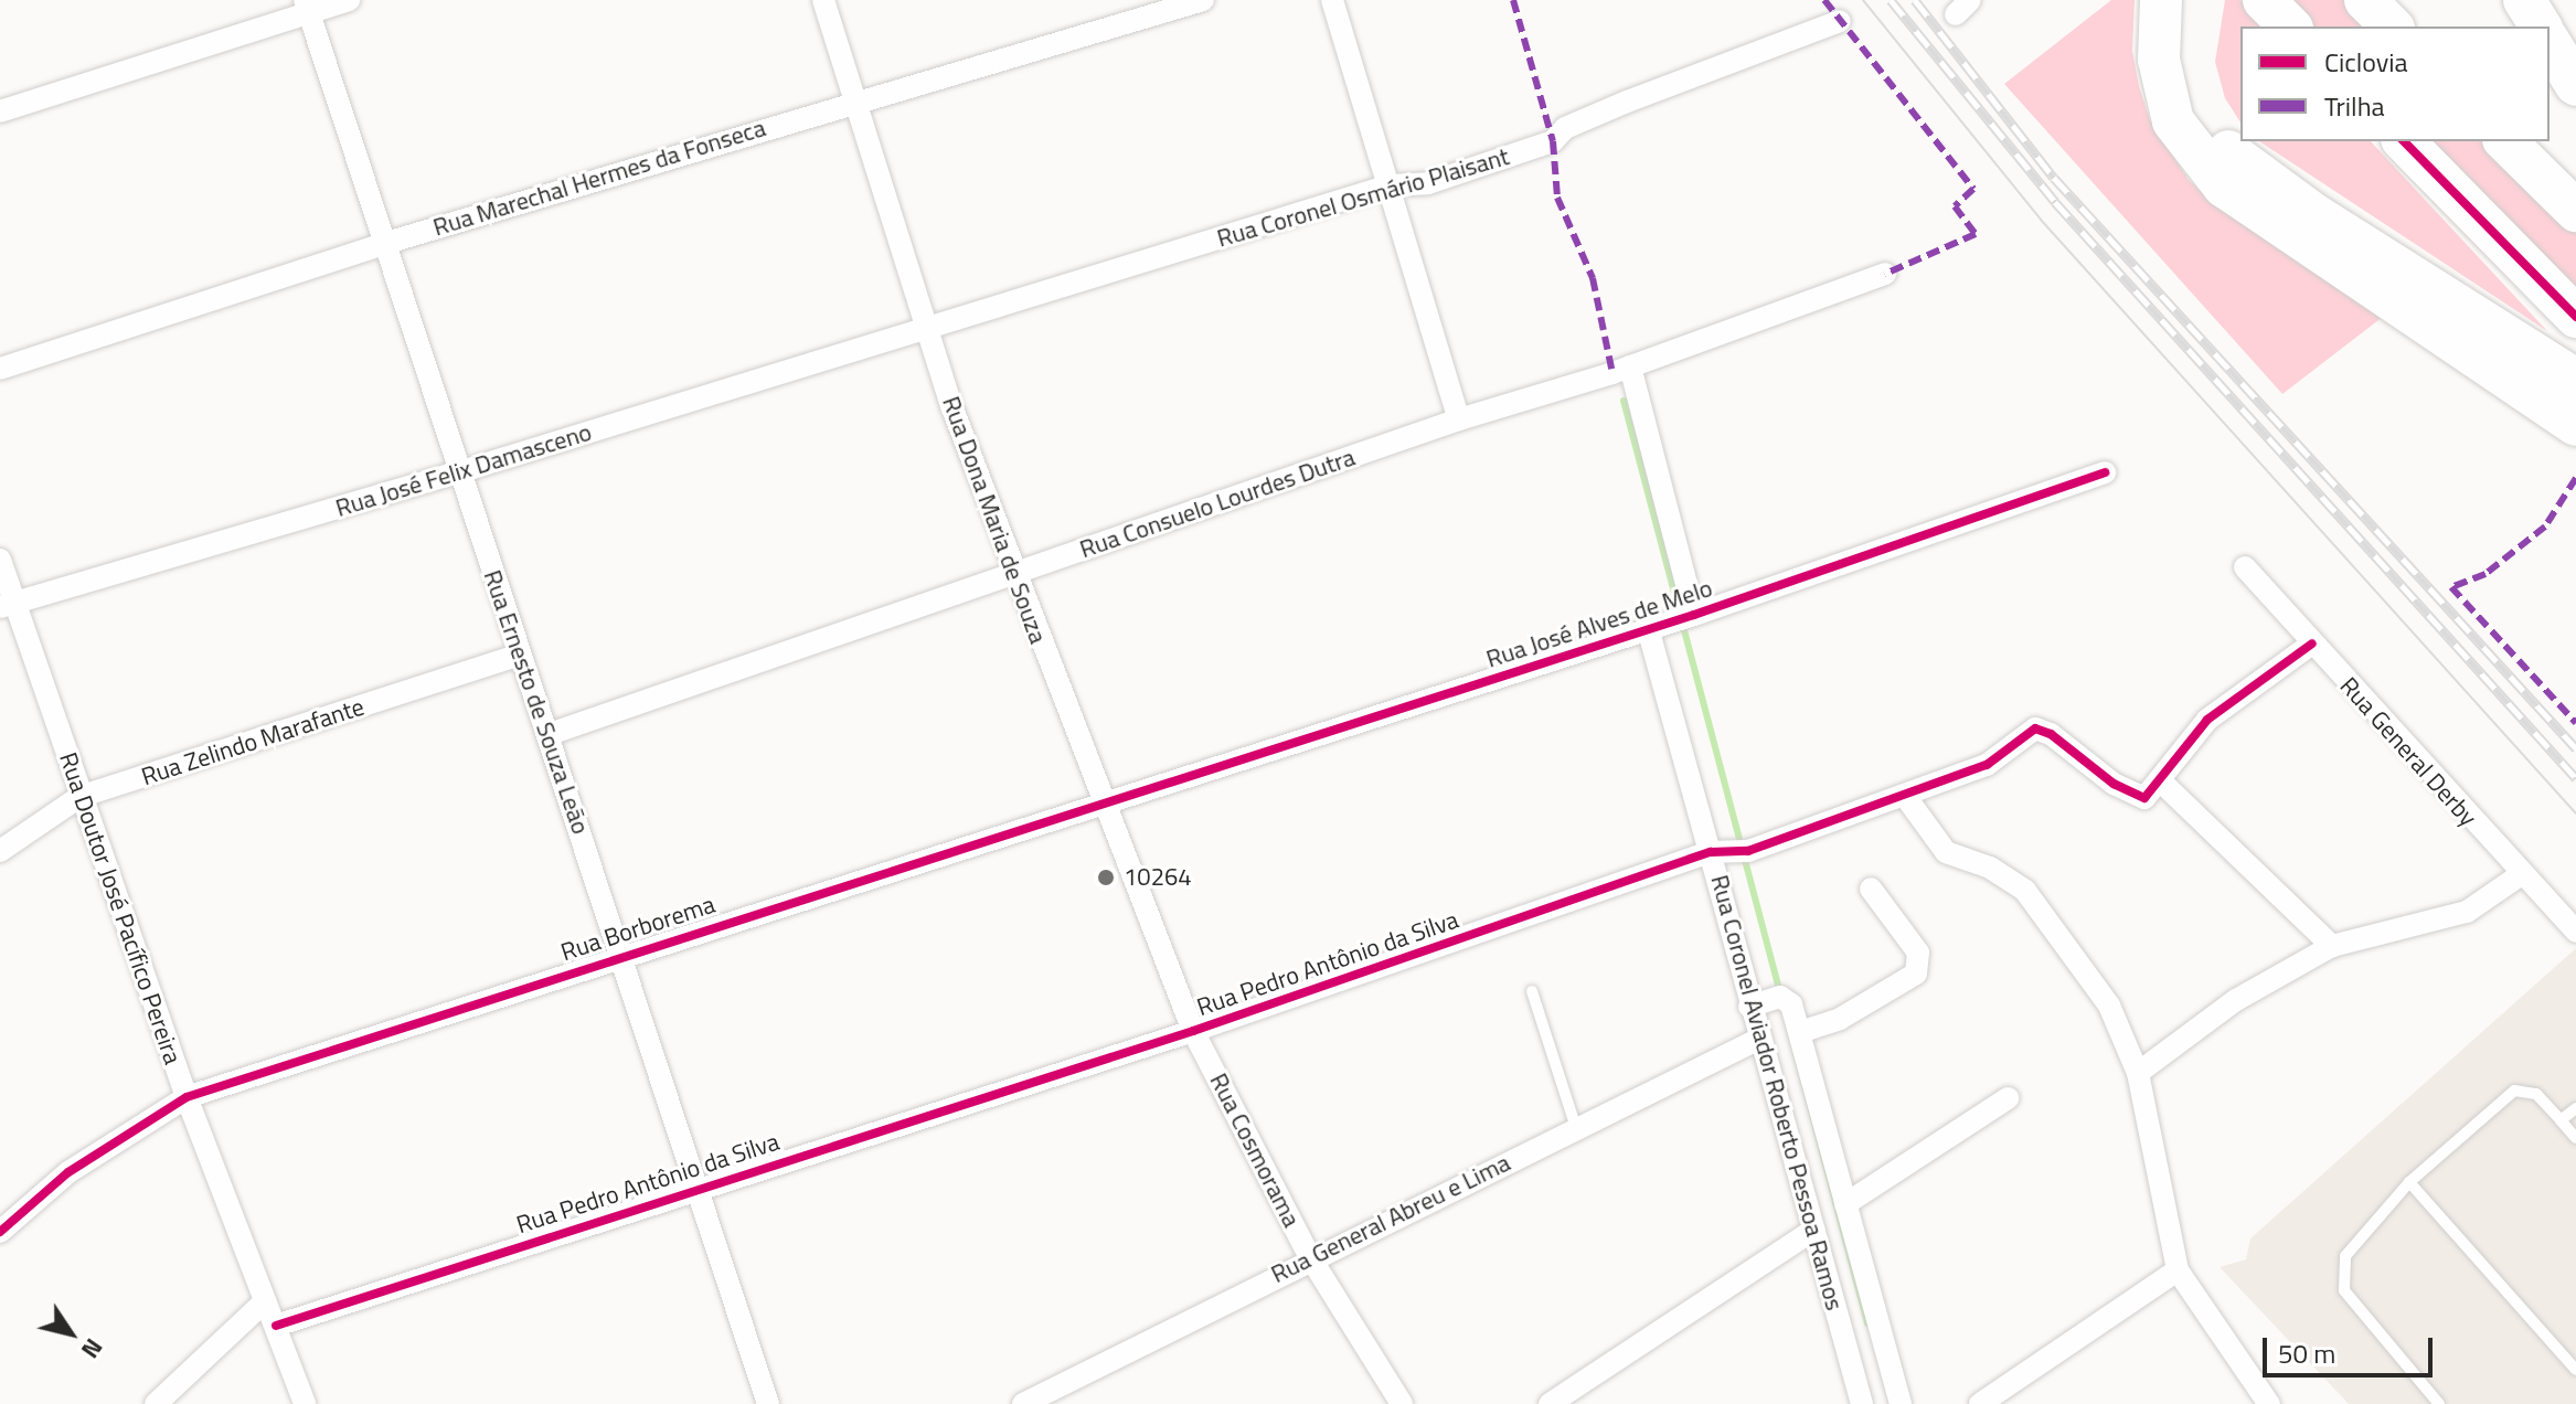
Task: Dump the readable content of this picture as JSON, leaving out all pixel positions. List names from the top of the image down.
{
  "streets": {
    "street": [
      "Rua Marechal Hermes da Fonseca",
      "Rua Coronel Osmário Plaisant",
      "Rua José Felix Damasceno",
      "Rua Consuelo Lourdes Dutra",
      "Rua Dona Maria de Souza",
      "Rua José Alves de Melo",
      "Rua Ernesto de Souza Leão",
      "Rua Zelindo Marafante",
      "Rua General Derby",
      "Rua Doutor José Pacífico Pereira",
      "Rua Borborema",
      "Rua Pedro Antônio da Silva",
      "Rua Coronel Aviador Roberto Pessoa Ramos",
      "Rua Cosmorama",
      "Rua General Abreu e Lima"
    ]
  },
  "crossings": [
    ["Rua Marechal Hermes da Fonseca", "Rua Dona Maria de Souza"],
    ["Rua Marechal Hermes da Fonseca", "Rua Ernesto de Souza Leão"],
    ["Rua Coronel Osmário Plaisant", "Rua José Felix Damasceno"],
    ["Rua Coronel Osmário Plaisant", "Rua Dona Maria de Souza"],
    ["Rua José Felix Damasceno", "Rua Dona Maria de Souza"],
    ["Rua José Felix Damasceno", "Rua Ernesto de Souza Leão"],
    ["Rua José Felix Damasceno", "Rua Doutor José Pacífico Pereira"],
    ["Rua Consuelo Lourdes Dutra", "Rua Dona Maria de Souza"],
    ["Rua Consuelo Lourdes Dutra", "Rua Ernesto de Souza Leão"],
    ["Rua Consuelo Lourdes Dutra", "Rua Coronel Aviador Roberto Pessoa Ramos"],
    ["Rua Dona Maria de Souza", "Rua José Alves de Melo"],
    ["Rua Dona Maria de Souza", "Rua Borborema"],
    ["Rua Dona Maria de Souza", "Rua Pedro Antônio da Silva"],
    ["Rua Dona Maria de Souza", "Rua Cosmorama"],
    ["Rua José Alves de Melo", "Rua Borborema"],
    ["Rua José Alves de Melo", "Rua Coronel Aviador Roberto Pessoa Ramos"],
    ["Rua Ernesto de Souza Leão", "Rua Zelindo Marafante"],
    ["Rua Ernesto de Souza Leão", "Rua Borborema"],
    ["Rua Ernesto de Souza Leão", "Rua Pedro Antônio da Silva"],
    ["Rua Zelindo Marafante", "Rua Doutor José Pacífico Pereira"],
    ["Rua Doutor José Pacífico Pereira", "Rua Borborema"],
    ["Rua Doutor José Pacífico Pereira", "Rua Pedro Antônio da Silva"],
    ["Rua Pedro Antônio da Silva", "Rua Coronel Aviador Roberto Pessoa Ramos"],
    ["Rua Pedro Antônio da Silva", "Rua Cosmorama"],
    ["Rua Coronel Aviador Roberto Pessoa Ramos", "Rua General Abreu e Lima"],
    ["Rua Cosmorama", "Rua General Abreu e Lima"]
  ],
  "places": ["10264"],
  "legend": ["Ciclovia", "Trilha"],
  "scale_bar": "50 m",
  "north": "bottom right"
}
